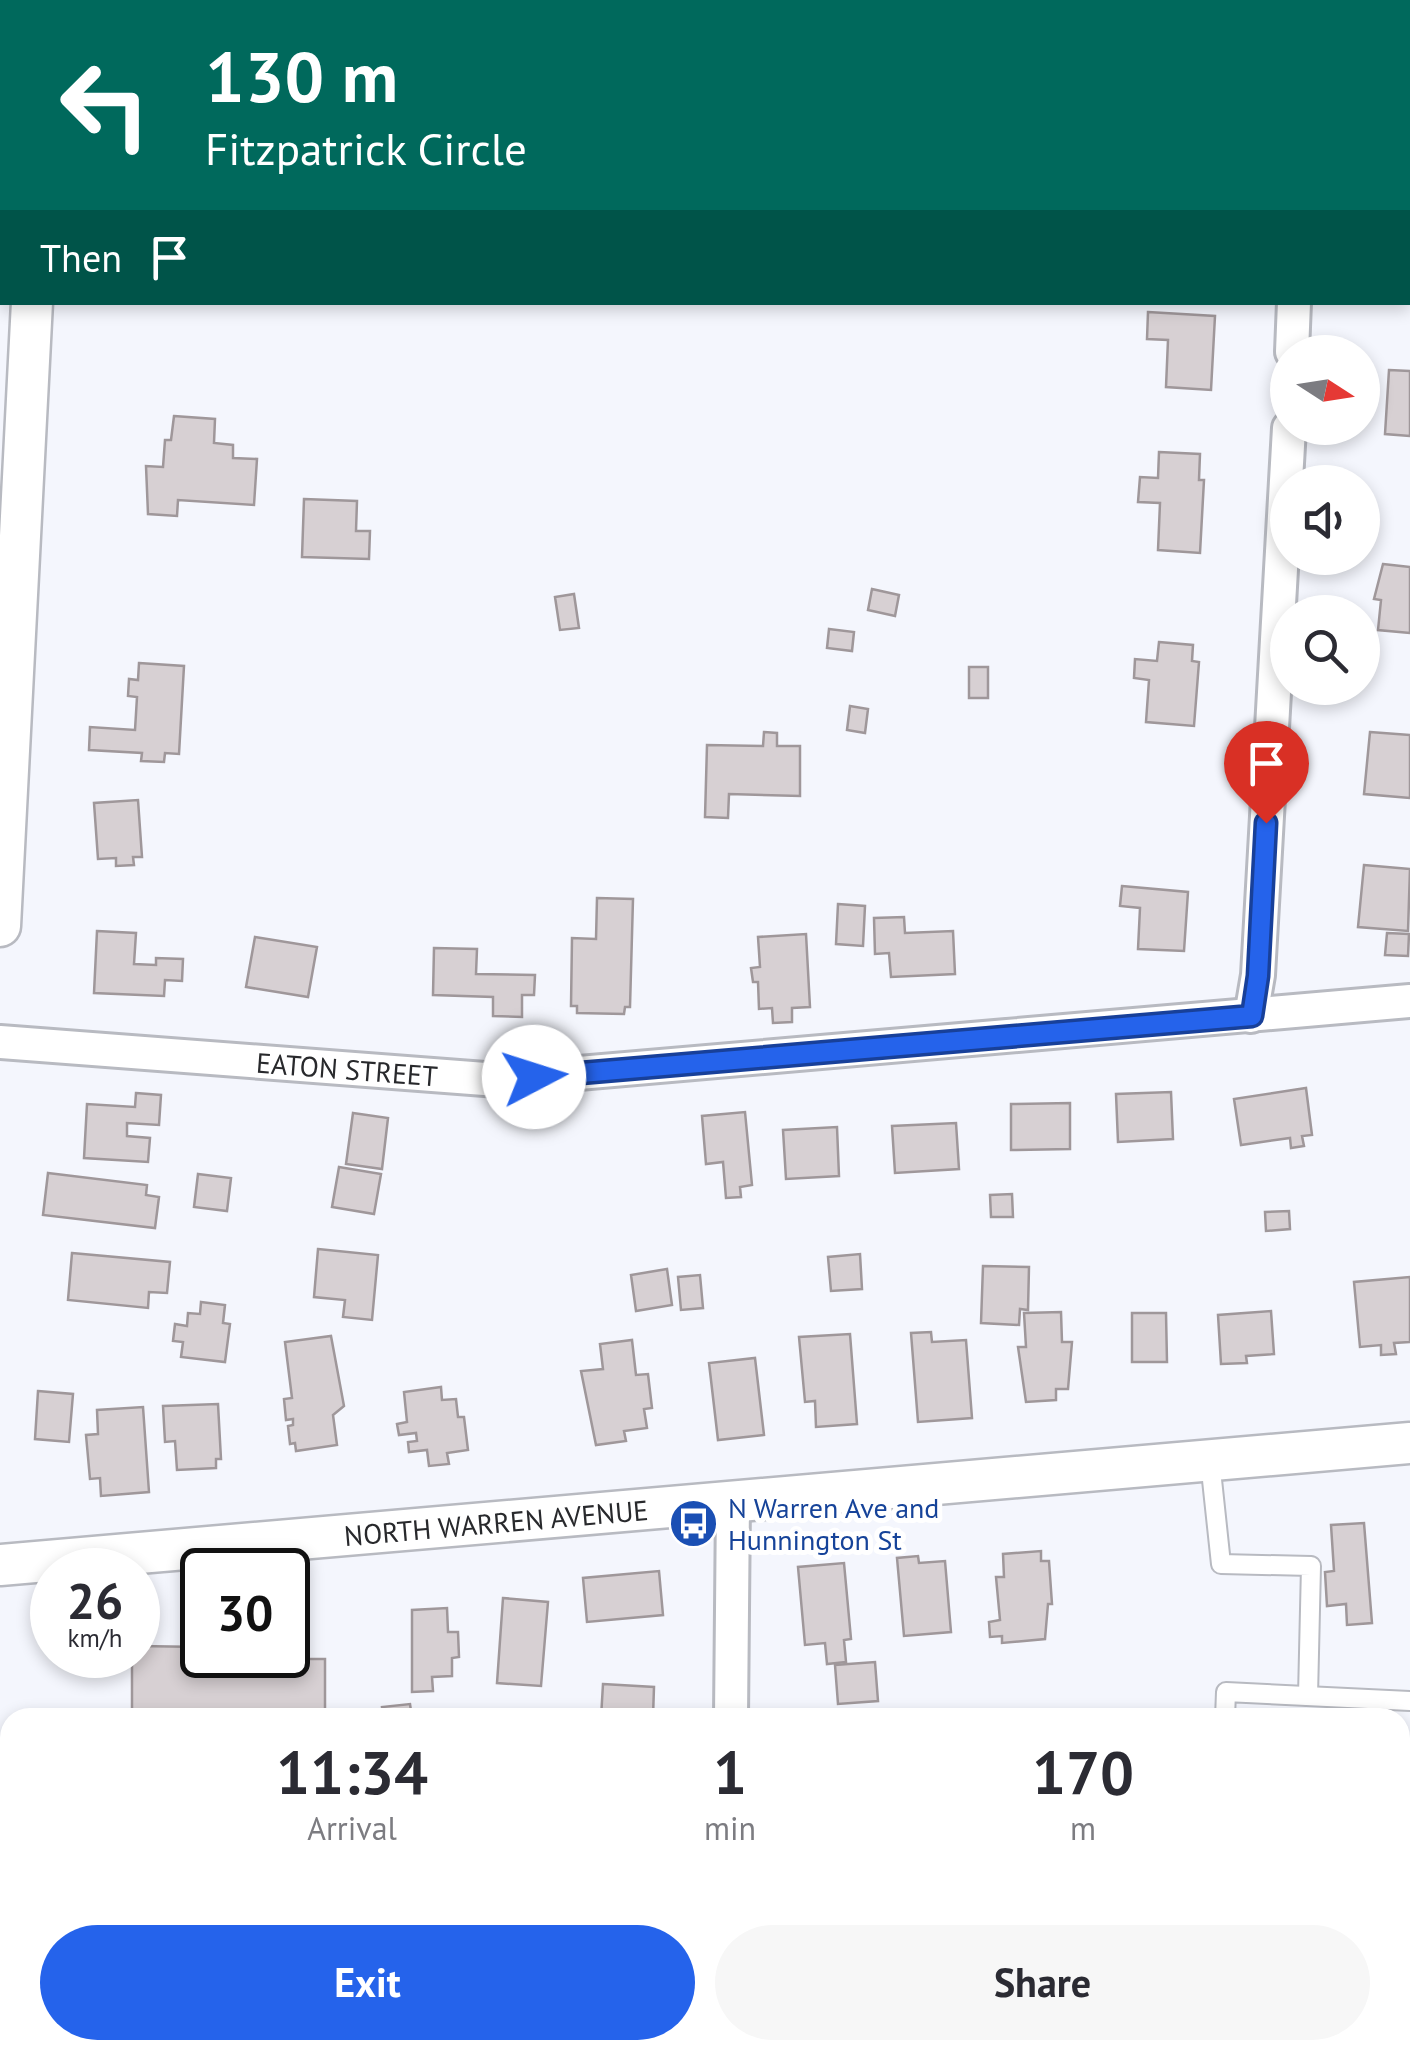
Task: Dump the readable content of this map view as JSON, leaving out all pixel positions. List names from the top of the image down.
{
  "streets": {
    "street": ["EATON STREET", "NORTH WARREN AVENUE"]
  },
  "places": {
    "bus stop": ["N Warren Ave and Hunnington St"]
  },
  "north": "right",
  "page": {
    "turn": ["130 m", "Fitzpatrick Circle"],
    "then": "Then",
    "speed": "26 km/h",
    "limit": "30",
    "eta": [
      "11:34",
      "Arrival",
      "1",
      "min",
      "170",
      "m"
    ],
    "buttons": ["Exit", "Share"]
  }
}
